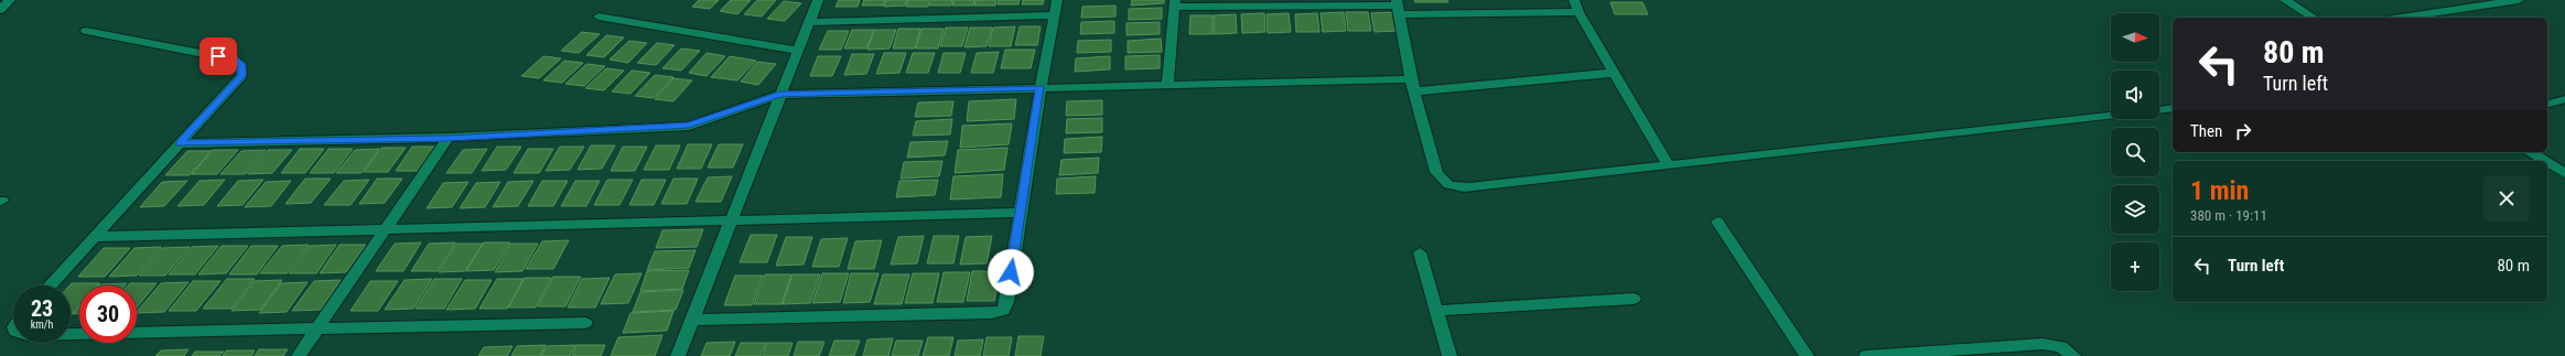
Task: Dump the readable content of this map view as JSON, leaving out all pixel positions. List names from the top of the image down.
{
  "north": "right",
  "page": {
    "map_buttons": "+",
    "turn": ["80 m", "Turn left"],
    "then": "Then",
    "heading": ["1 min", "380 m · 19:11"],
    "list": [
      {
        "name": "Turn left",
        "value": "80 m"
      }
    ],
    "speed": "23 km/h",
    "limit": "30"
  }
}
